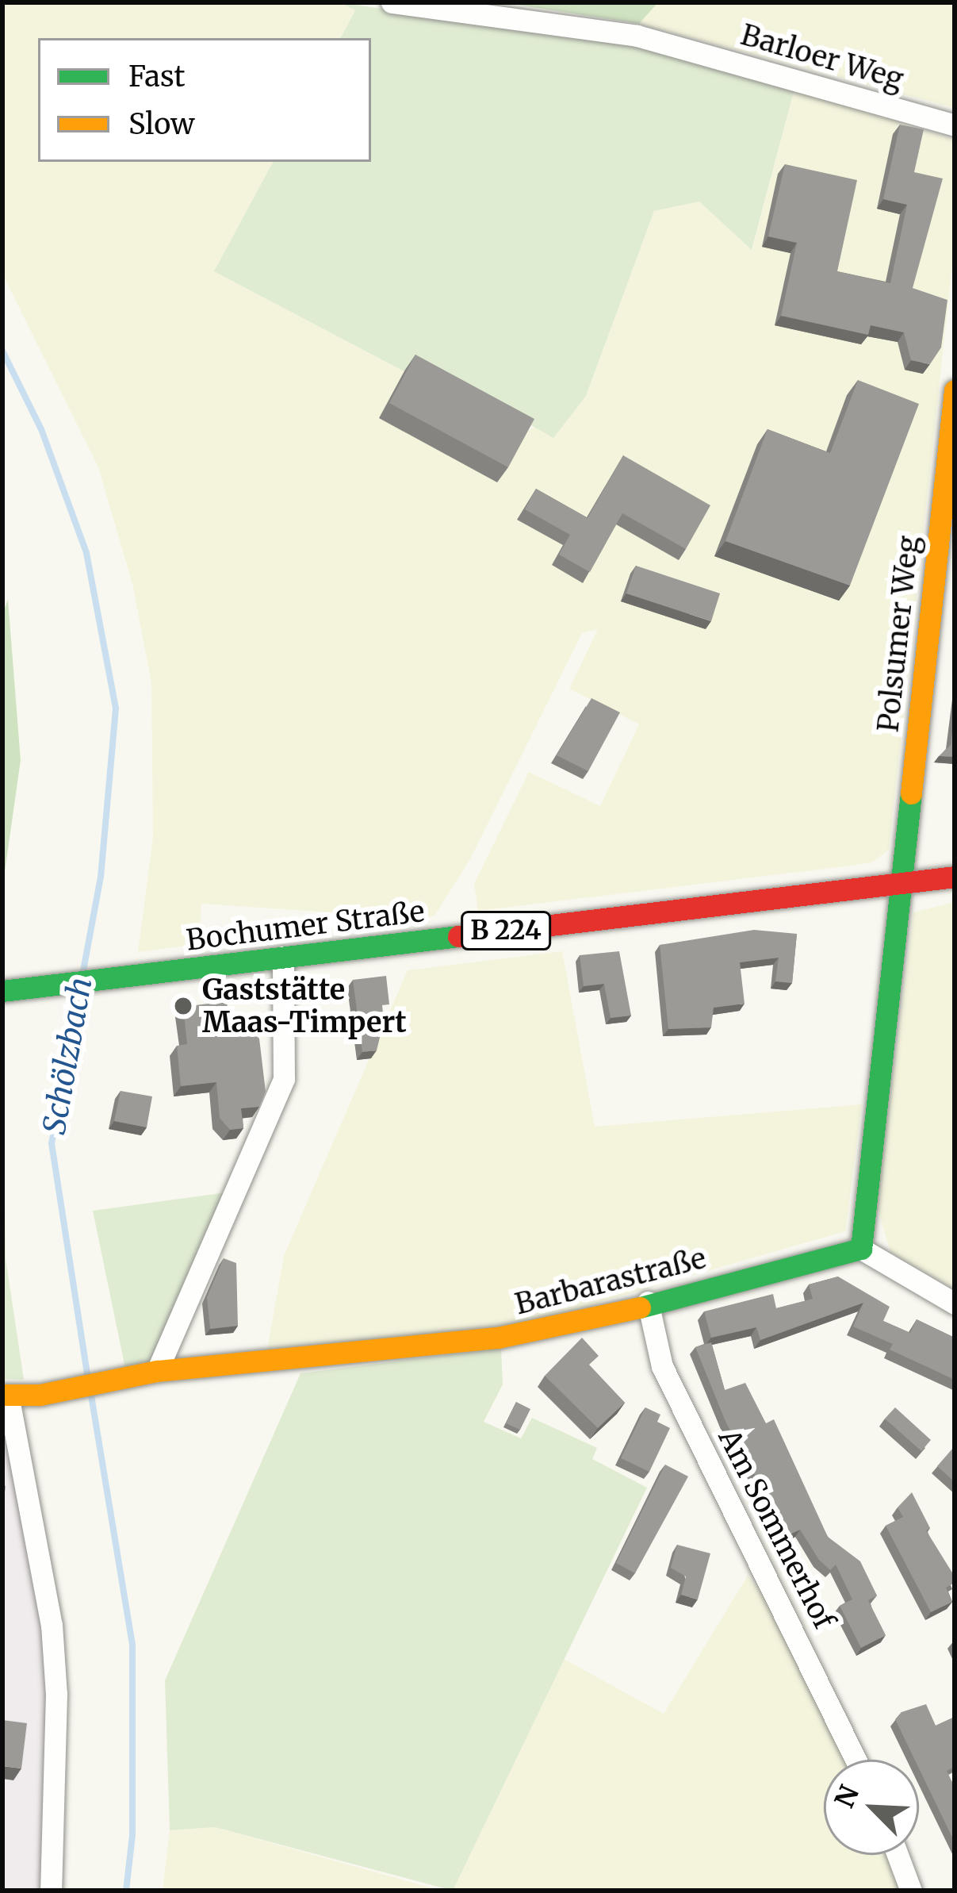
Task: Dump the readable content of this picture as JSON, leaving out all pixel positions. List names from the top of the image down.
{
  "streets": {
    "street": [
      "Barloer Weg",
      "Polsumer Weg",
      "Bochumer Straße",
      "B 224",
      "Barbarastraße",
      "Am Sommerhof"
    ]
  },
  "crossings": [
    ["Polsumer Weg", "Bochumer Straße"],
    ["Barbarastraße", "Am Sommerhof"]
  ],
  "water": ["Schölzbach"],
  "places": ["Gaststätte Maas-Timpert"],
  "legend": ["Fast", "Slow"],
  "north": "top left"
}
